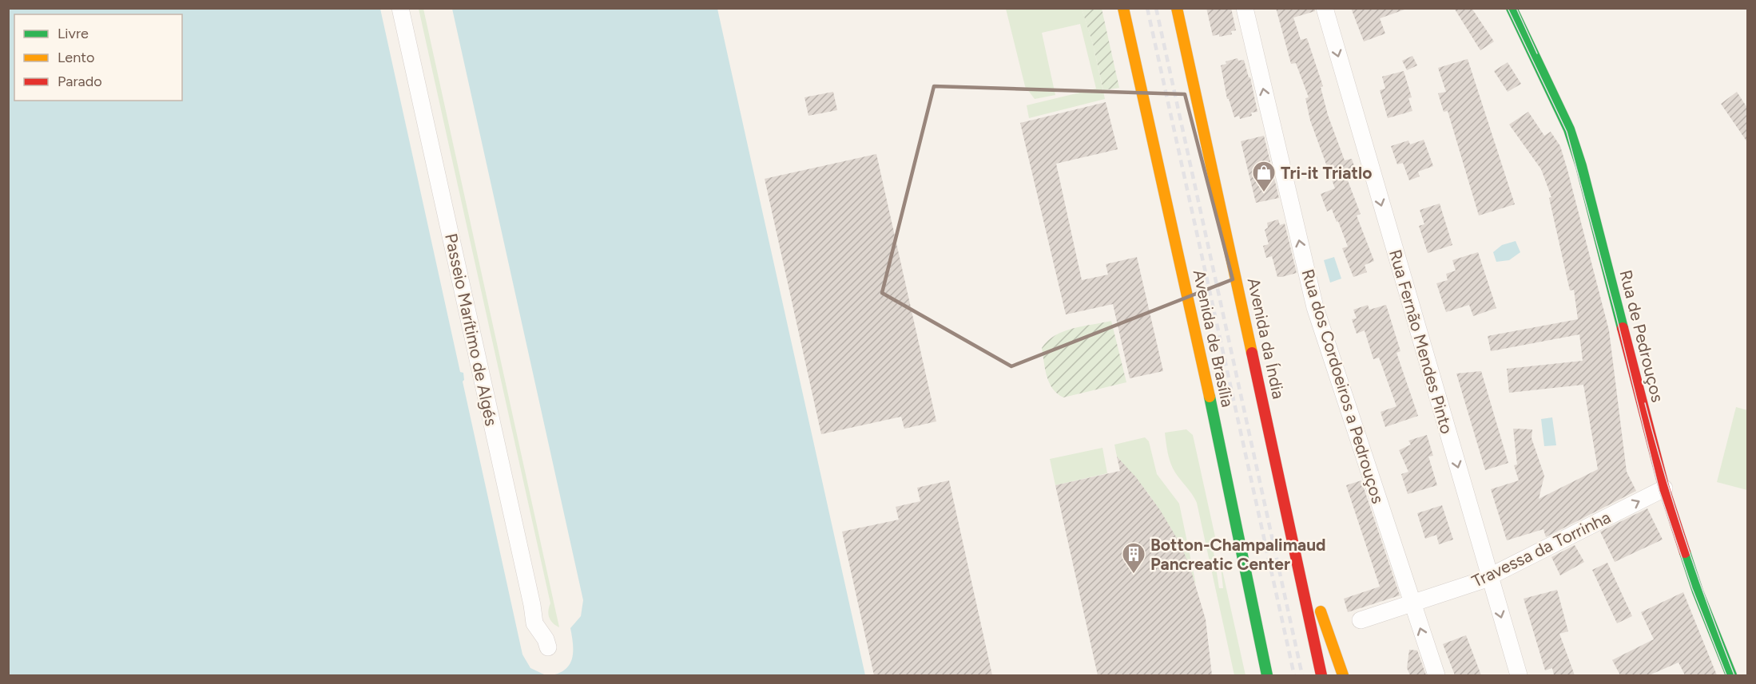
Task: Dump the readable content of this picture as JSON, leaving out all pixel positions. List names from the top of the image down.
{
  "streets": {
    "main road": ["Rua de Pedrouços", "Avenida de Brasília", "Avenida da Índia"],
    "street": [
      "Passeio Marítimo de Algés",
      "Rua Fernão Mendes Pinto",
      "Rua dos Cordoeiros a Pedrouços",
      "Travessa da Torrinha"
    ]
  },
  "crossings": [
    ["Rua de Pedrouços", "Travessa da Torrinha"],
    ["Rua Fernão Mendes Pinto", "Travessa da Torrinha"],
    ["Rua dos Cordoeiros a Pedrouços", "Travessa da Torrinha"]
  ],
  "one_way": ["Rua Fernão Mendes Pinto", "Rua dos Cordoeiros a Pedrouços", "Travessa da Torrinha"],
  "places": {
    "shop": ["Tri-it Triatlo"],
    "building": ["Botton-Champalimaud Pancreatic Center"]
  },
  "legend": ["Livre", "Lento", "Parado"]
}
